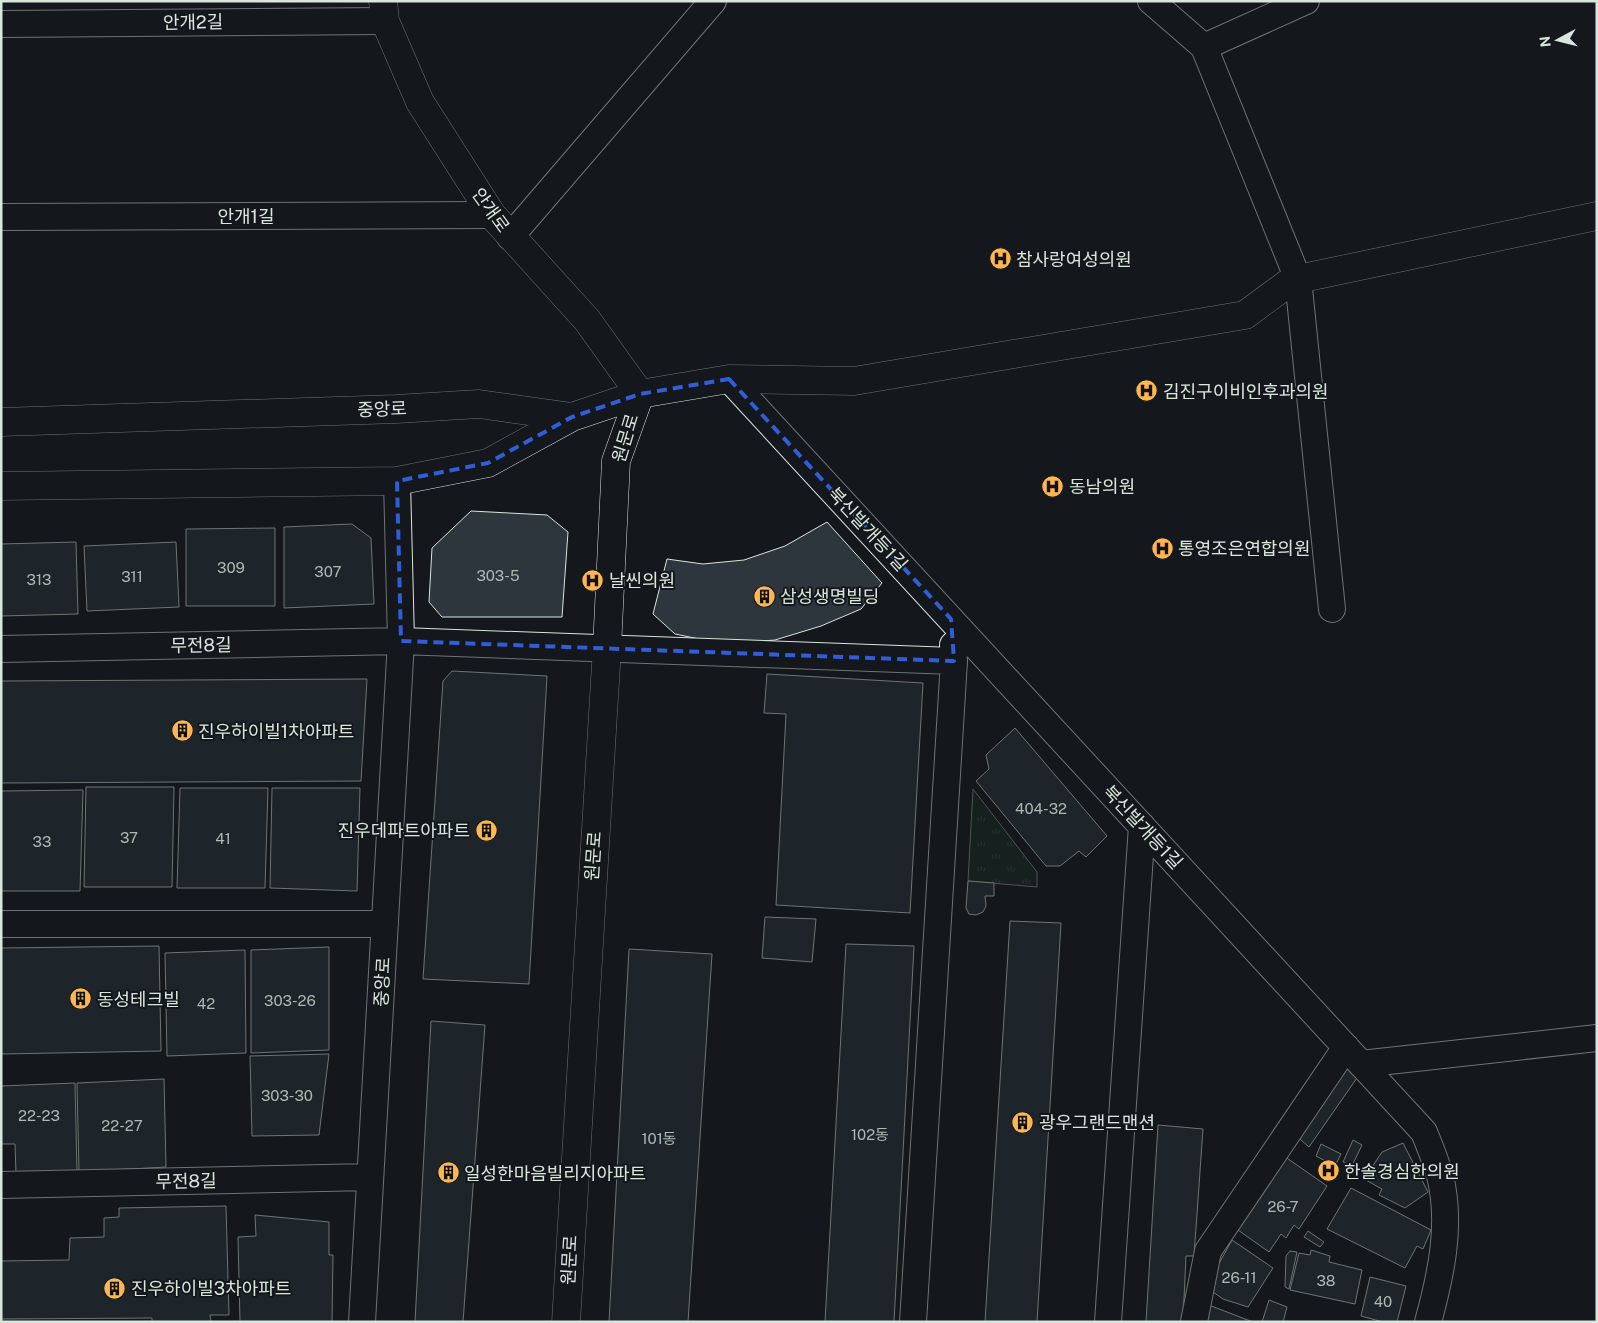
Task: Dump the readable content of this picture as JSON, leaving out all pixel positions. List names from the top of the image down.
{
  "streets": {
    "street": [
      "안개2길",
      "안개로",
      "안개1길",
      "중앙로",
      "원문로",
      "북신발개등1길",
      "무전8길"
    ]
  },
  "crossings": [
    ["안개2길", "안개로"],
    ["안개로", "안개1길"],
    ["안개로", "원문로"],
    ["중앙로", "무전8길"]
  ],
  "places": {
    "hospital": [
      "참사랑여성의원",
      "김진구이비인후과의원",
      "동남의원",
      "통영조은연합의원",
      "날씬의원",
      "한솔경심한의원"
    ],
    "building": [
      "삼성생명빌딩",
      "진우하이빌1차아파트",
      "진우데파트아파트",
      "동성테크빌",
      "광우그랜드맨션",
      "일성한마음빌리지아파트",
      "진우하이빌3차아파트"
    ]
  },
  "house_numbers": [
    "309",
    "307",
    "303-5",
    "311",
    "313",
    "404-32",
    "37",
    "41",
    "33",
    "303-26",
    "42",
    "303-30",
    "22-23",
    "22-27",
    "102동",
    "101동",
    "26-7",
    "26-11",
    "38",
    "40"
  ],
  "north": "left"
}
